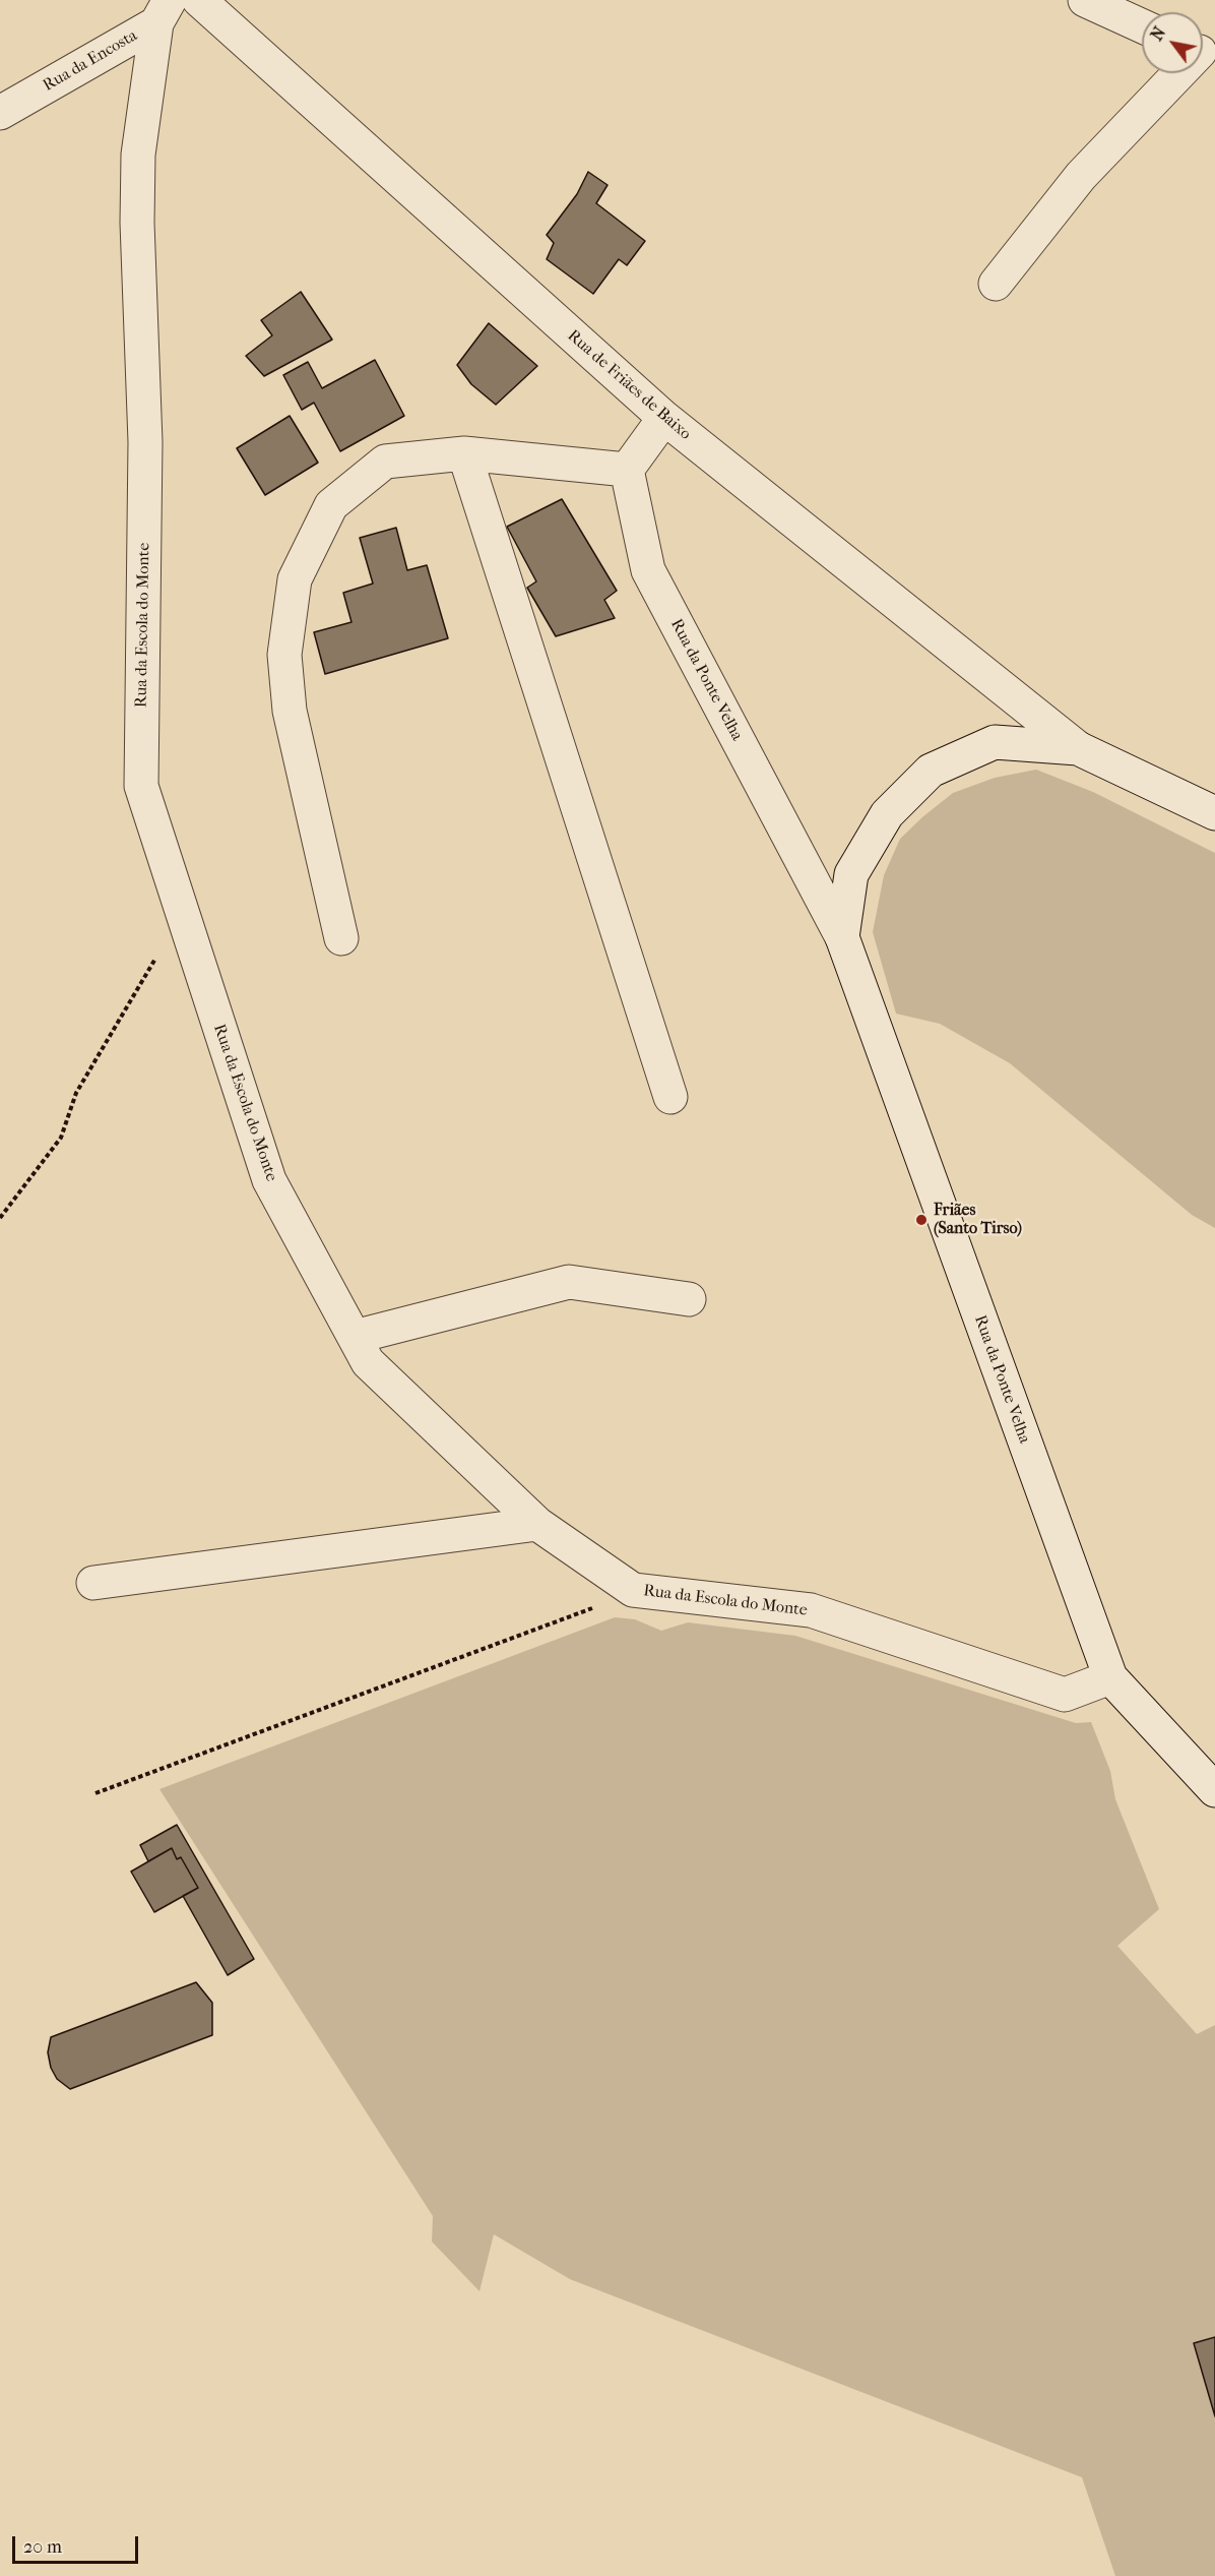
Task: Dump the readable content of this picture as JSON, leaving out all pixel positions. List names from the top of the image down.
{
  "streets": {
    "street": [
      "Rua da Encosta",
      "Rua de Friães de Baixo",
      "Rua da Escola do Monte",
      "Rua da Ponte Velha"
    ]
  },
  "crossings": [
    ["Rua da Encosta", "Rua da Escola do Monte"],
    ["Rua de Friães de Baixo", "Rua da Ponte Velha"],
    ["Rua da Escola do Monte", "Rua da Ponte Velha"]
  ],
  "places": ["Friães (Santo Tirso)"],
  "scale_bar": "20 m",
  "north": "top left"
}
